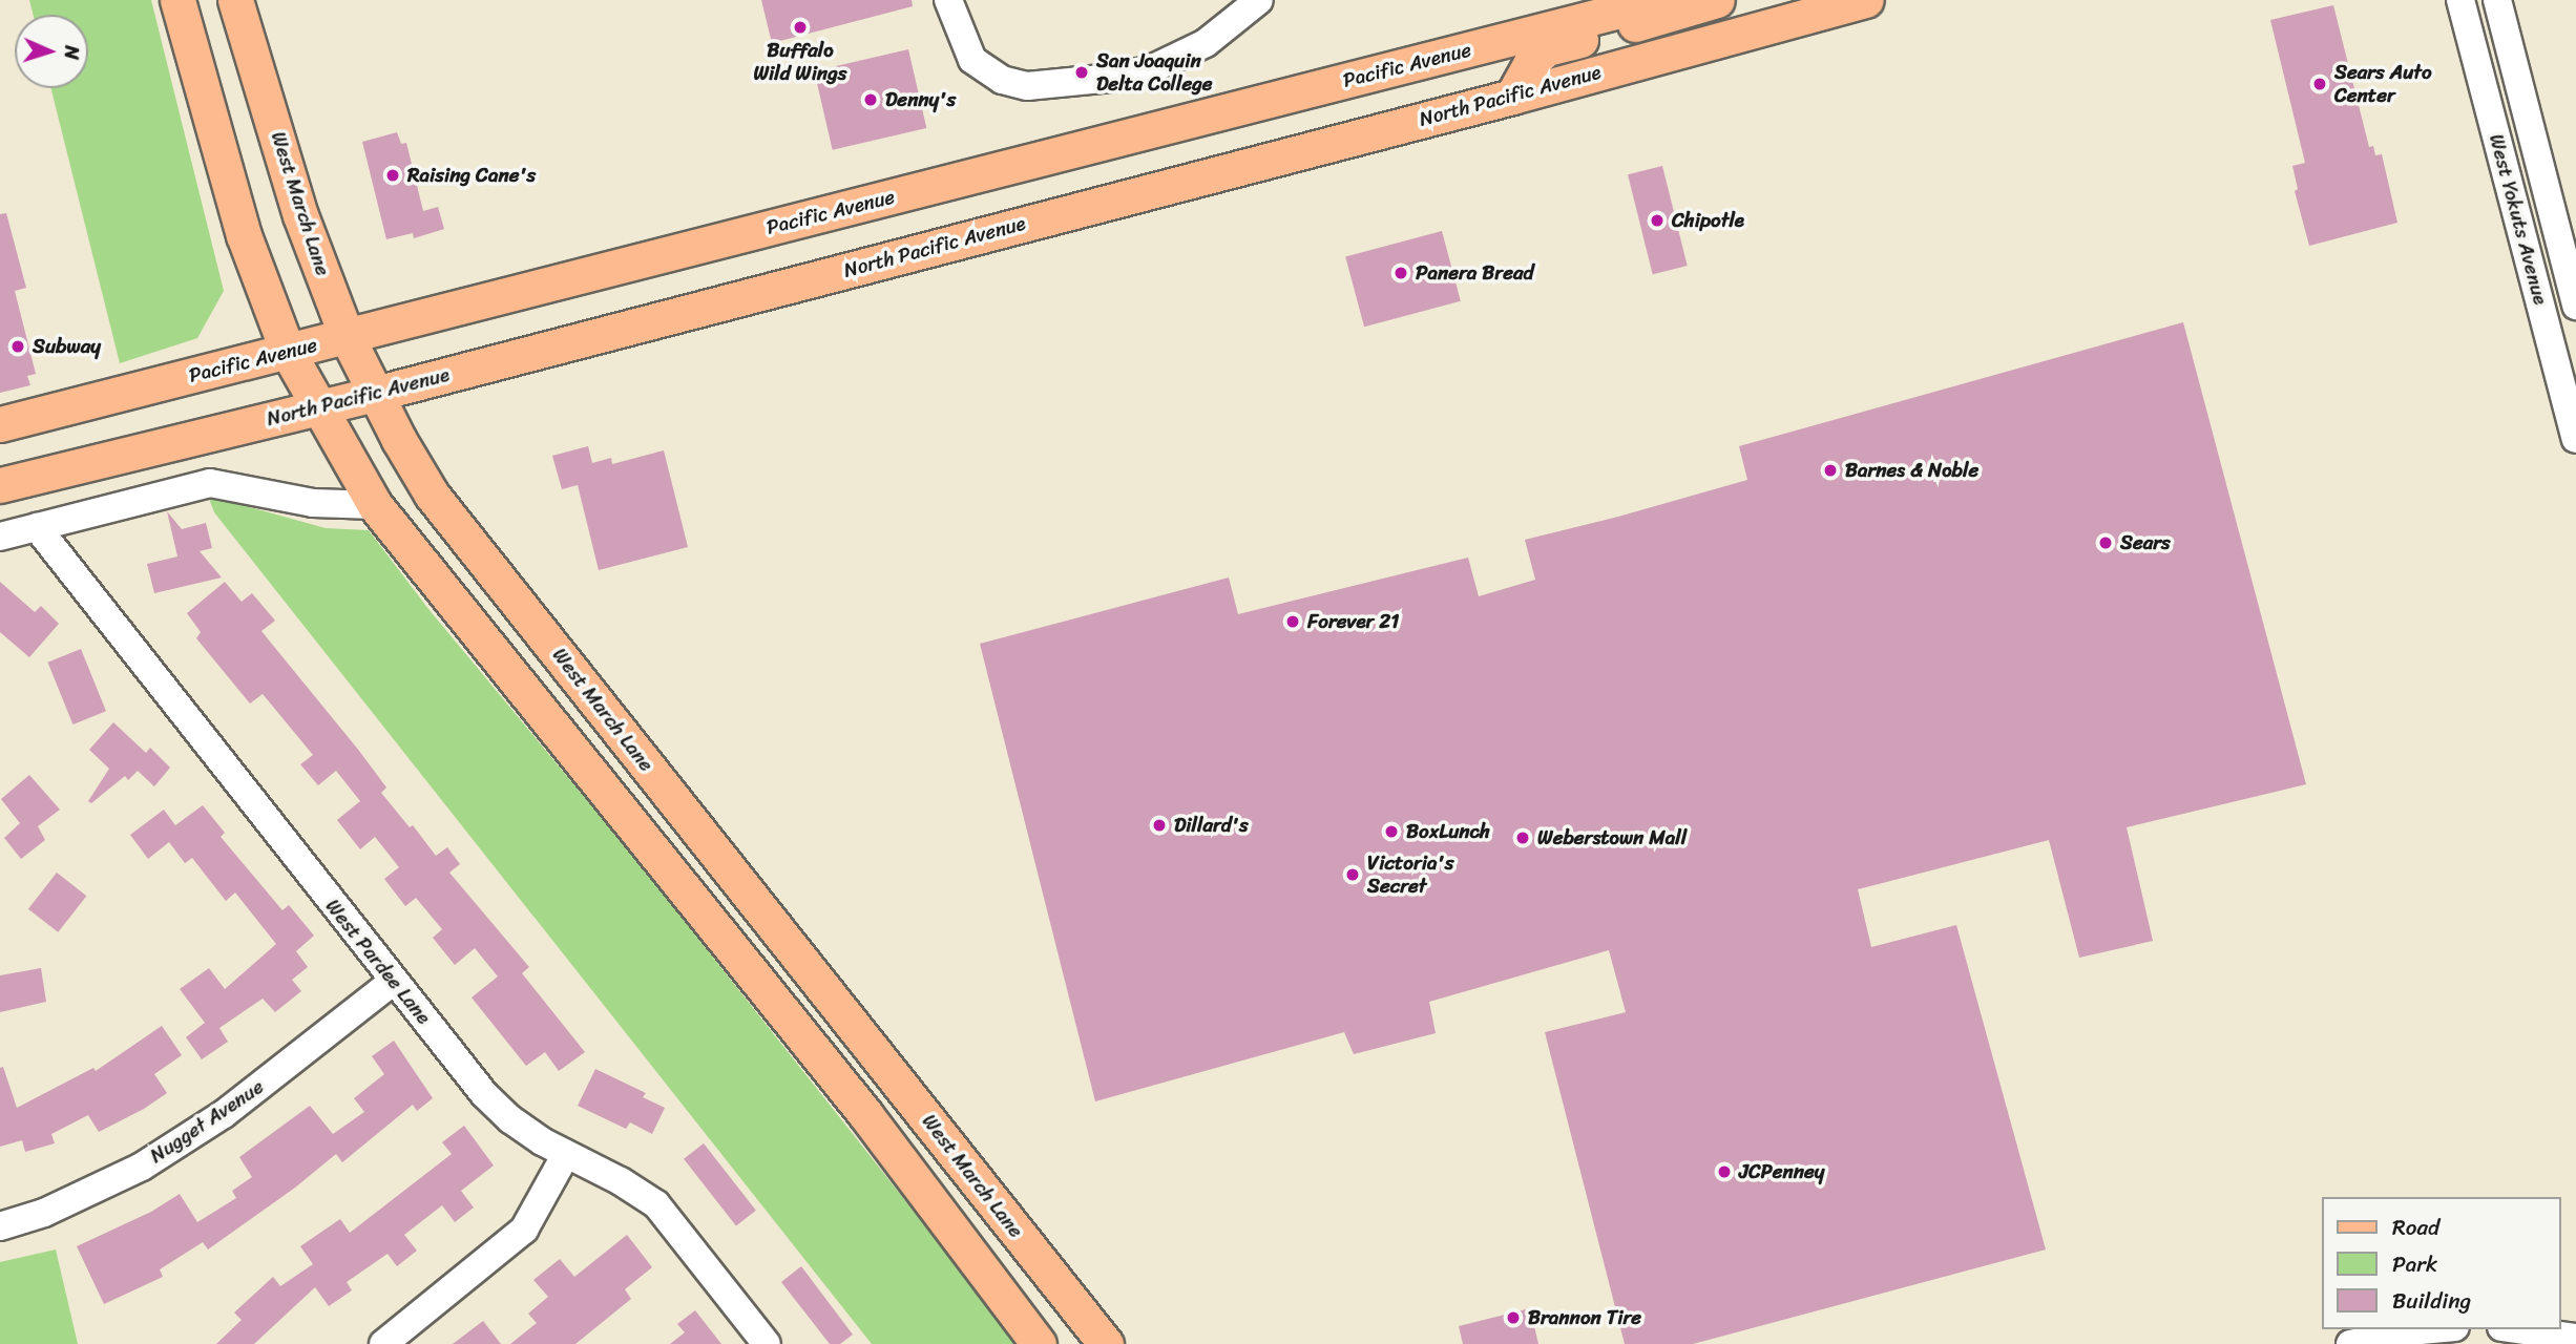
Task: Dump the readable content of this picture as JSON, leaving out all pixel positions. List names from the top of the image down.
{
  "streets": {
    "main road": ["Pacific Avenue", "North Pacific Avenue", "West March Lane"],
    "street": ["West Yokuts Avenue", "West Pardee Lane", "Nugget Avenue"]
  },
  "crossings": [
    ["Pacific Avenue", "West March Lane"],
    ["North Pacific Avenue", "West March Lane"],
    ["West Pardee Lane", "Nugget Avenue"]
  ],
  "places": [
    "Buffalo Wild Wings",
    "San Joaquin Delta College",
    "Sears Auto Center",
    "Denny's",
    "Raising Cane's",
    "Chipotle",
    "Panera Bread",
    "Subway",
    "Barnes & Noble",
    "Sears",
    "Forever 21",
    "Dillard's",
    "BoxLunch",
    "Weberstown Mall",
    "Victoria's Secret",
    "JCPenney",
    "Brannon Tire"
  ],
  "legend": ["Road", "Park", "Building"],
  "north": "right"
}
